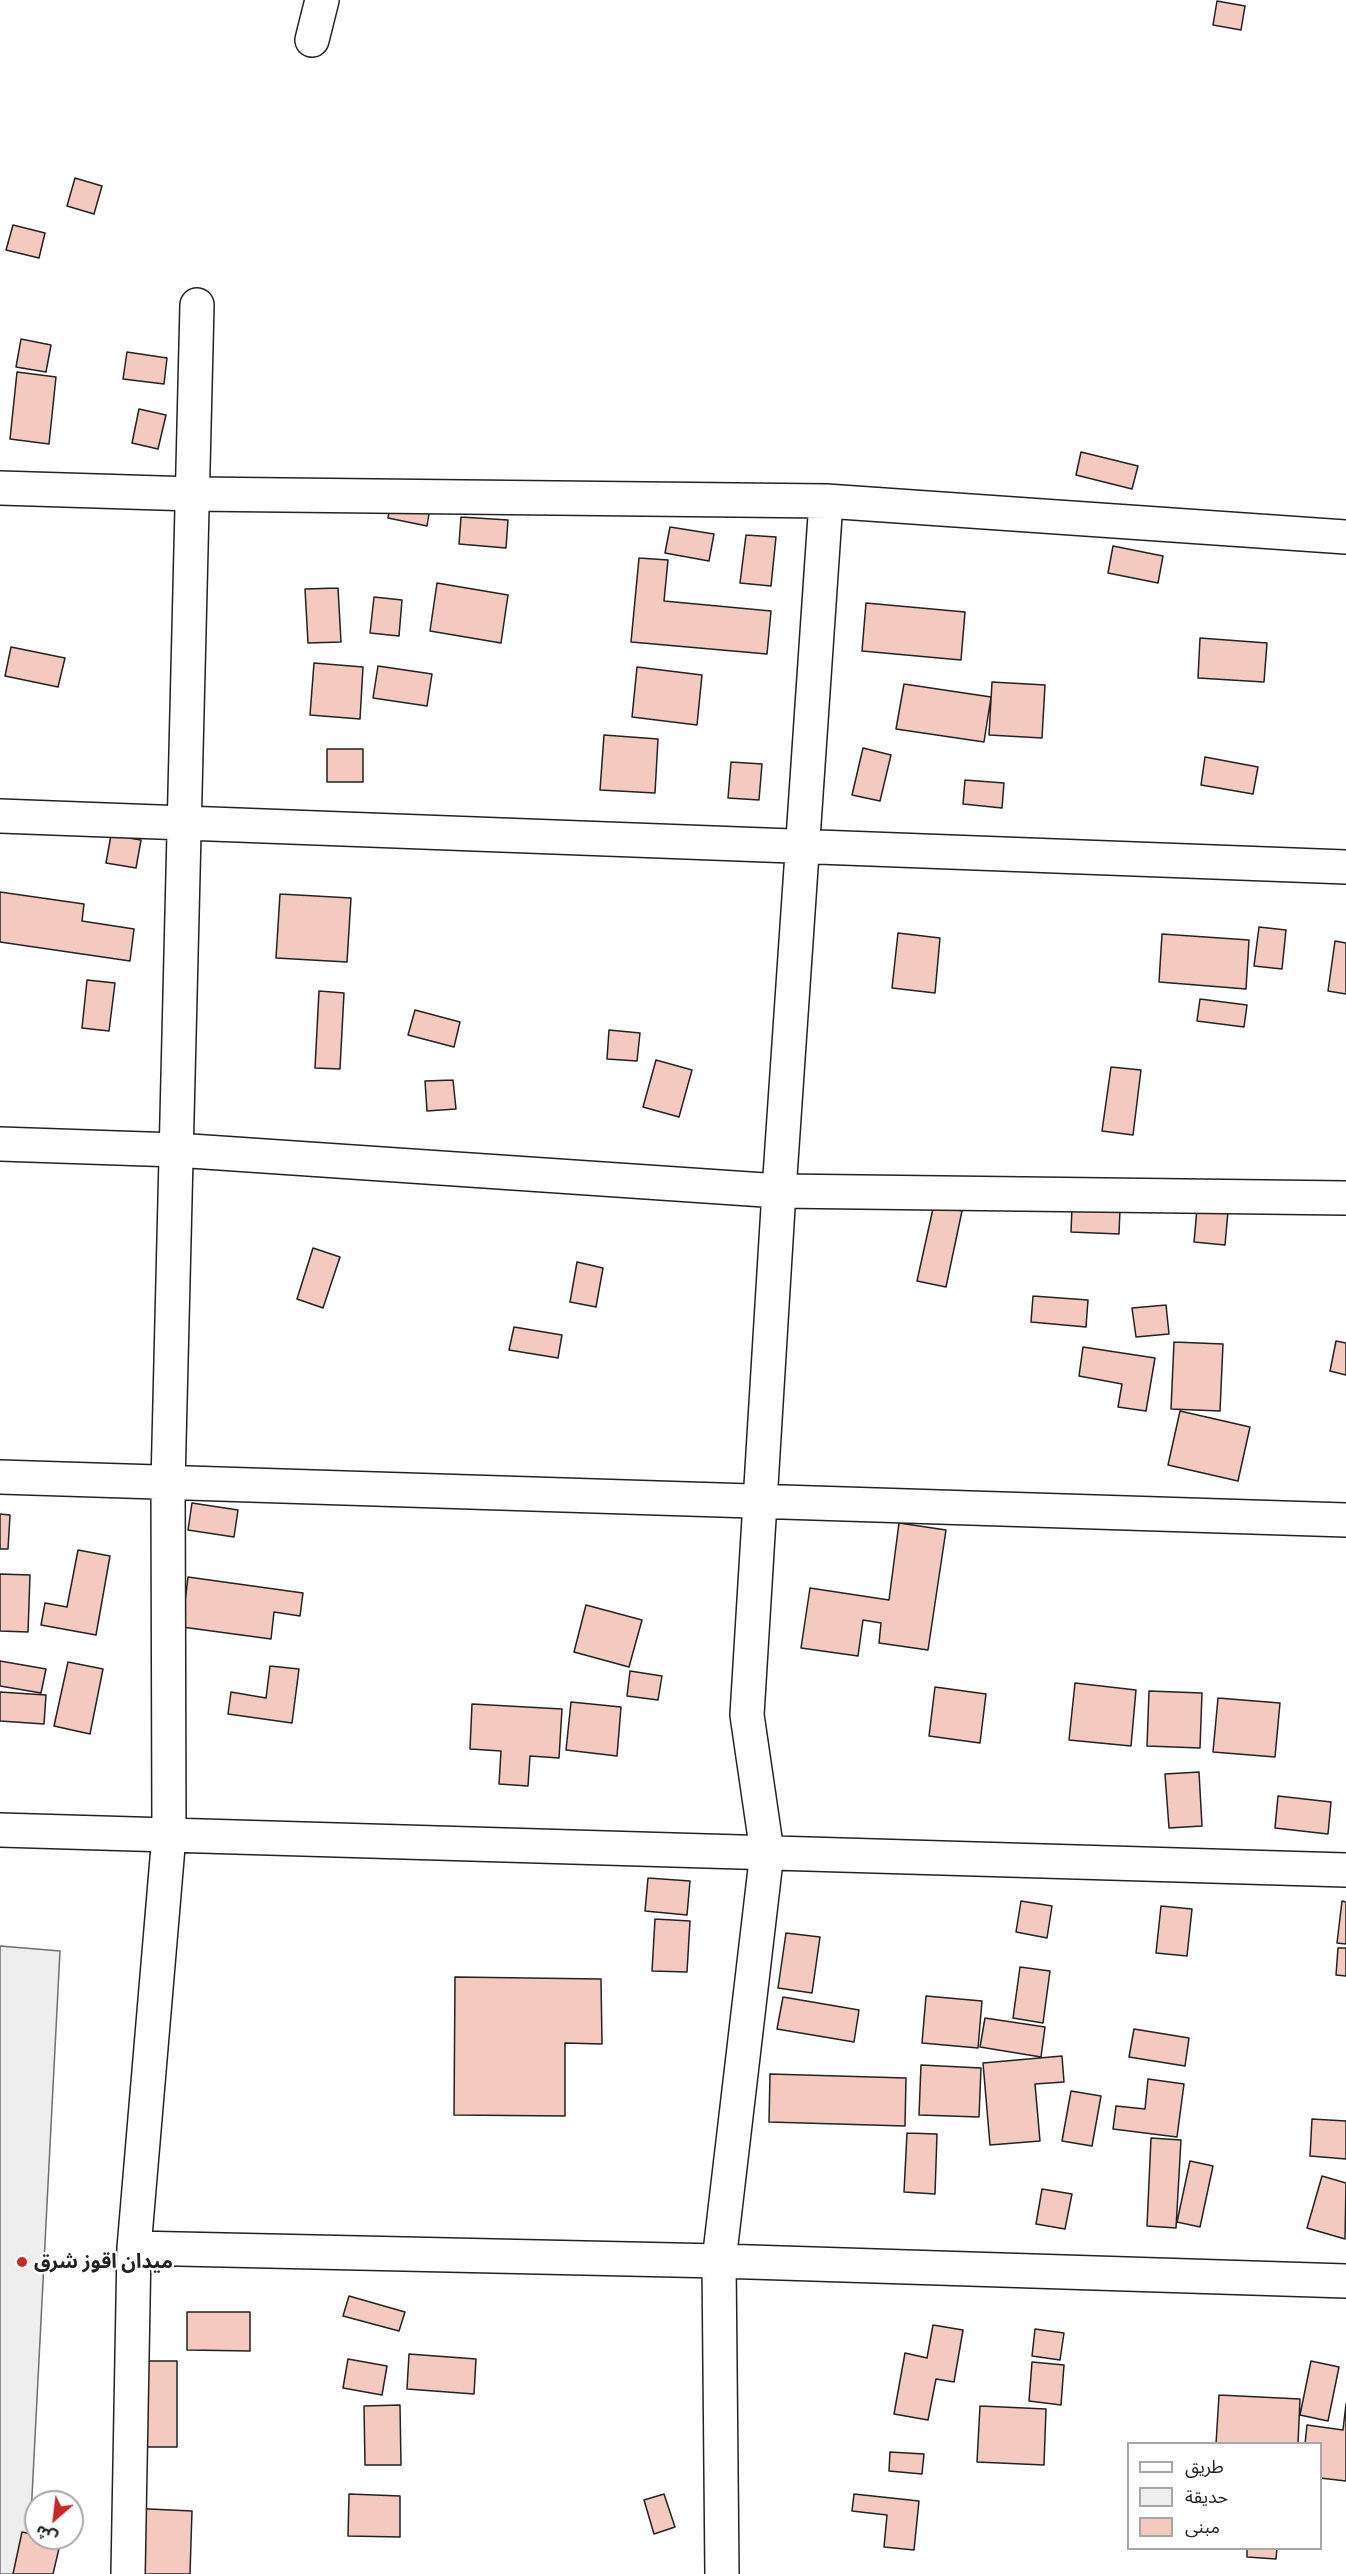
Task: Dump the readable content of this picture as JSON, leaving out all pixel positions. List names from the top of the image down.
{
  "places": ["ميدان اقوز شرق"],
  "legend": ["طريق", "حديقة", "مبنى"],
  "north": "bottom left"
}
